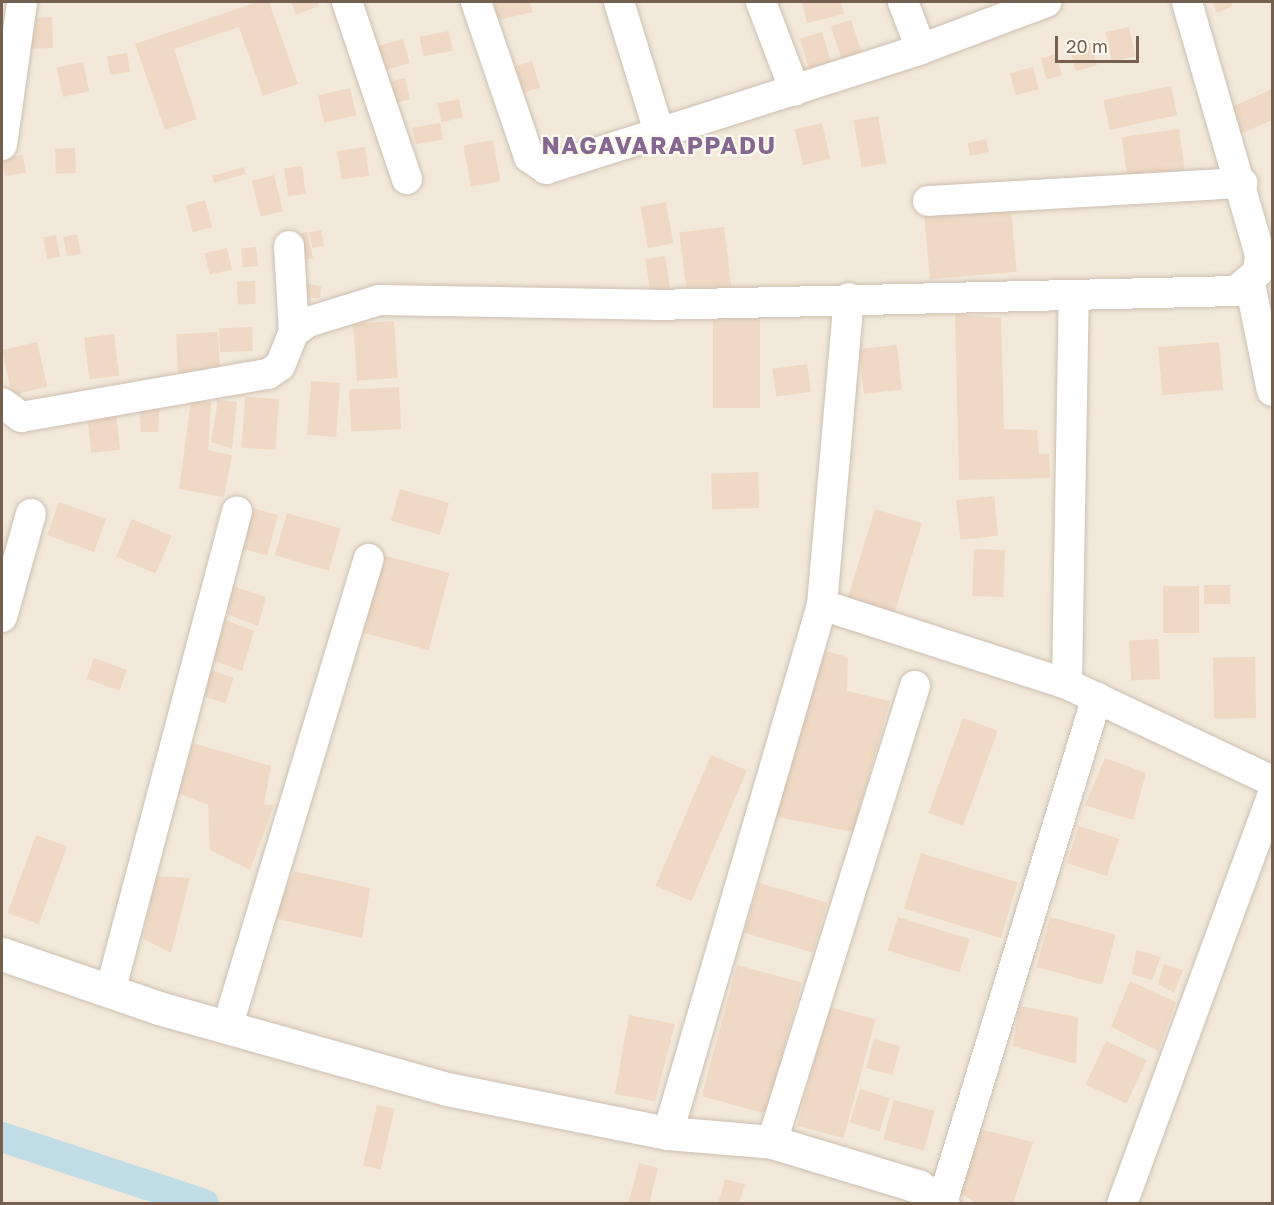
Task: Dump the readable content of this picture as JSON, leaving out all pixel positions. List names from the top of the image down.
{
  "districts": ["NAGAVARAPPADU"],
  "scale_bar": "20 m"
}
